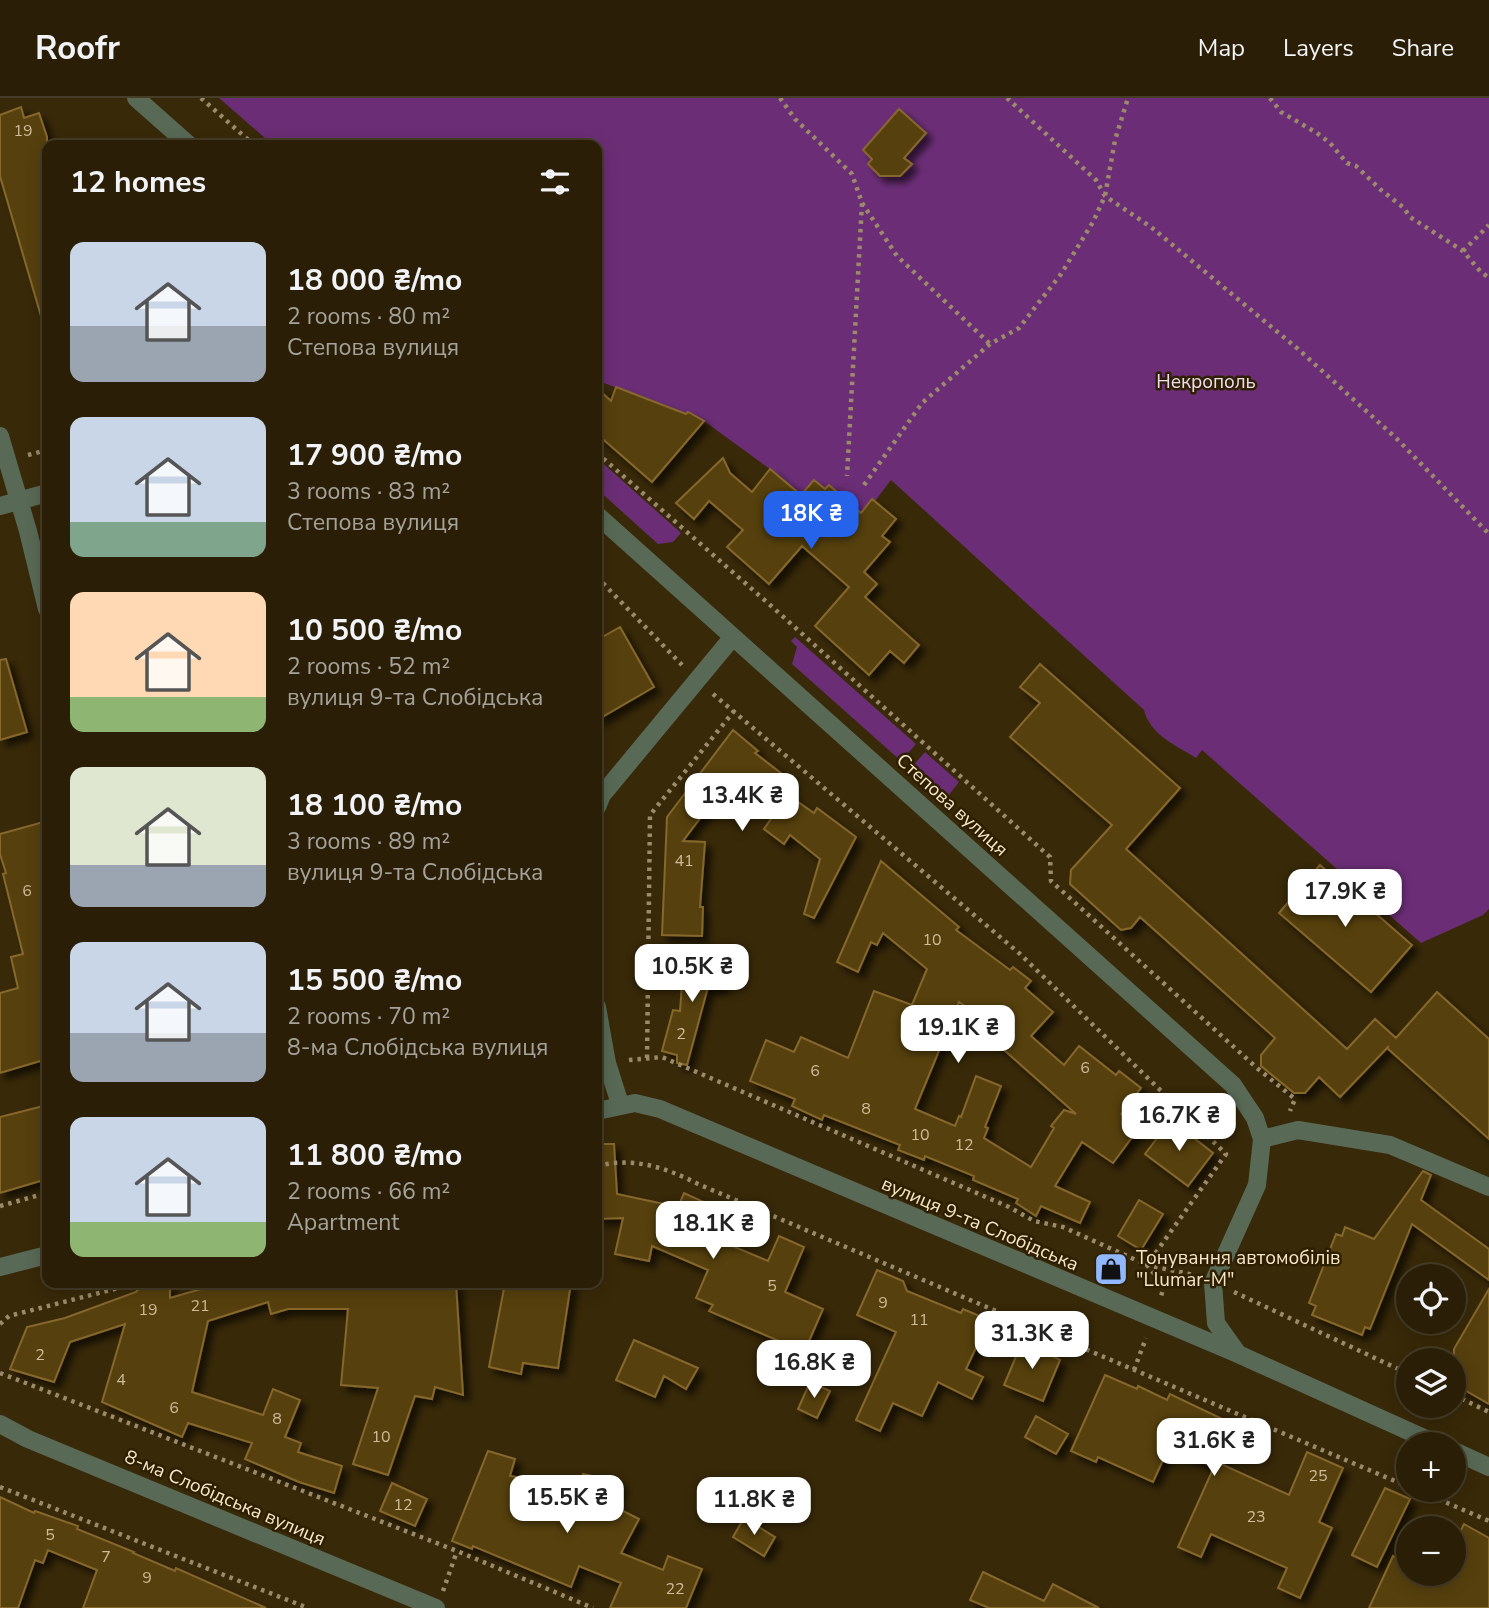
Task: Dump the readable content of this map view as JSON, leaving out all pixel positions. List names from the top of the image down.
{
  "streets": {
    "street": ["Степова вулиця", "вулиця 9-та Слобідська", "8-ма Слобідська вулиця"]
  },
  "parks": ["Некрополь"],
  "places": {
    "shop": ["Тонування автомобілів \"Llumar-M\""]
  },
  "house_numbers": [
    "19",
    "41",
    "6",
    "10",
    "2",
    "6",
    "6",
    "8",
    "10",
    "12",
    "5",
    "9",
    "21",
    "19",
    "11",
    "2",
    "4",
    "6",
    "8",
    "10",
    "25",
    "12",
    "23",
    "5",
    "7",
    "9",
    "22"
  ],
  "page": {
    "header": "Roofr",
    "nav": ["Map", "Layers", "Share"],
    "heading": "12 homes",
    "list": [
      {
        "name": "18 000 ₴/mo",
        "note": "2 rooms · 80 m² · Степова вулиця"
      },
      {
        "name": "17 900 ₴/mo",
        "note": "3 rooms · 83 m² · Степова вулиця"
      },
      {
        "name": "10 500 ₴/mo",
        "note": "2 rooms · 52 m² · вулиця 9-та Слобідська"
      },
      {
        "name": "18 100 ₴/mo",
        "note": "3 rooms · 89 m² · вулиця 9-та Слобідська"
      },
      {
        "name": "15 500 ₴/mo",
        "note": "2 rooms · 70 m² · 8-ма Слобідська вулиця"
      },
      {
        "name": "11 800 ₴/mo",
        "note": "2 rooms · 66 m² · Apartment"
      }
    ],
    "price": [
      "18K ₴",
      "13.4K ₴",
      "17.9K ₴",
      "10.5K ₴",
      "19.1K ₴",
      "16.7K ₴",
      "18.1K ₴",
      "31.3K ₴",
      "16.8K ₴",
      "31.6K ₴",
      "15.5K ₴",
      "11.8K ₴"
    ],
    "map_buttons": ["+", "−"]
  }
}
